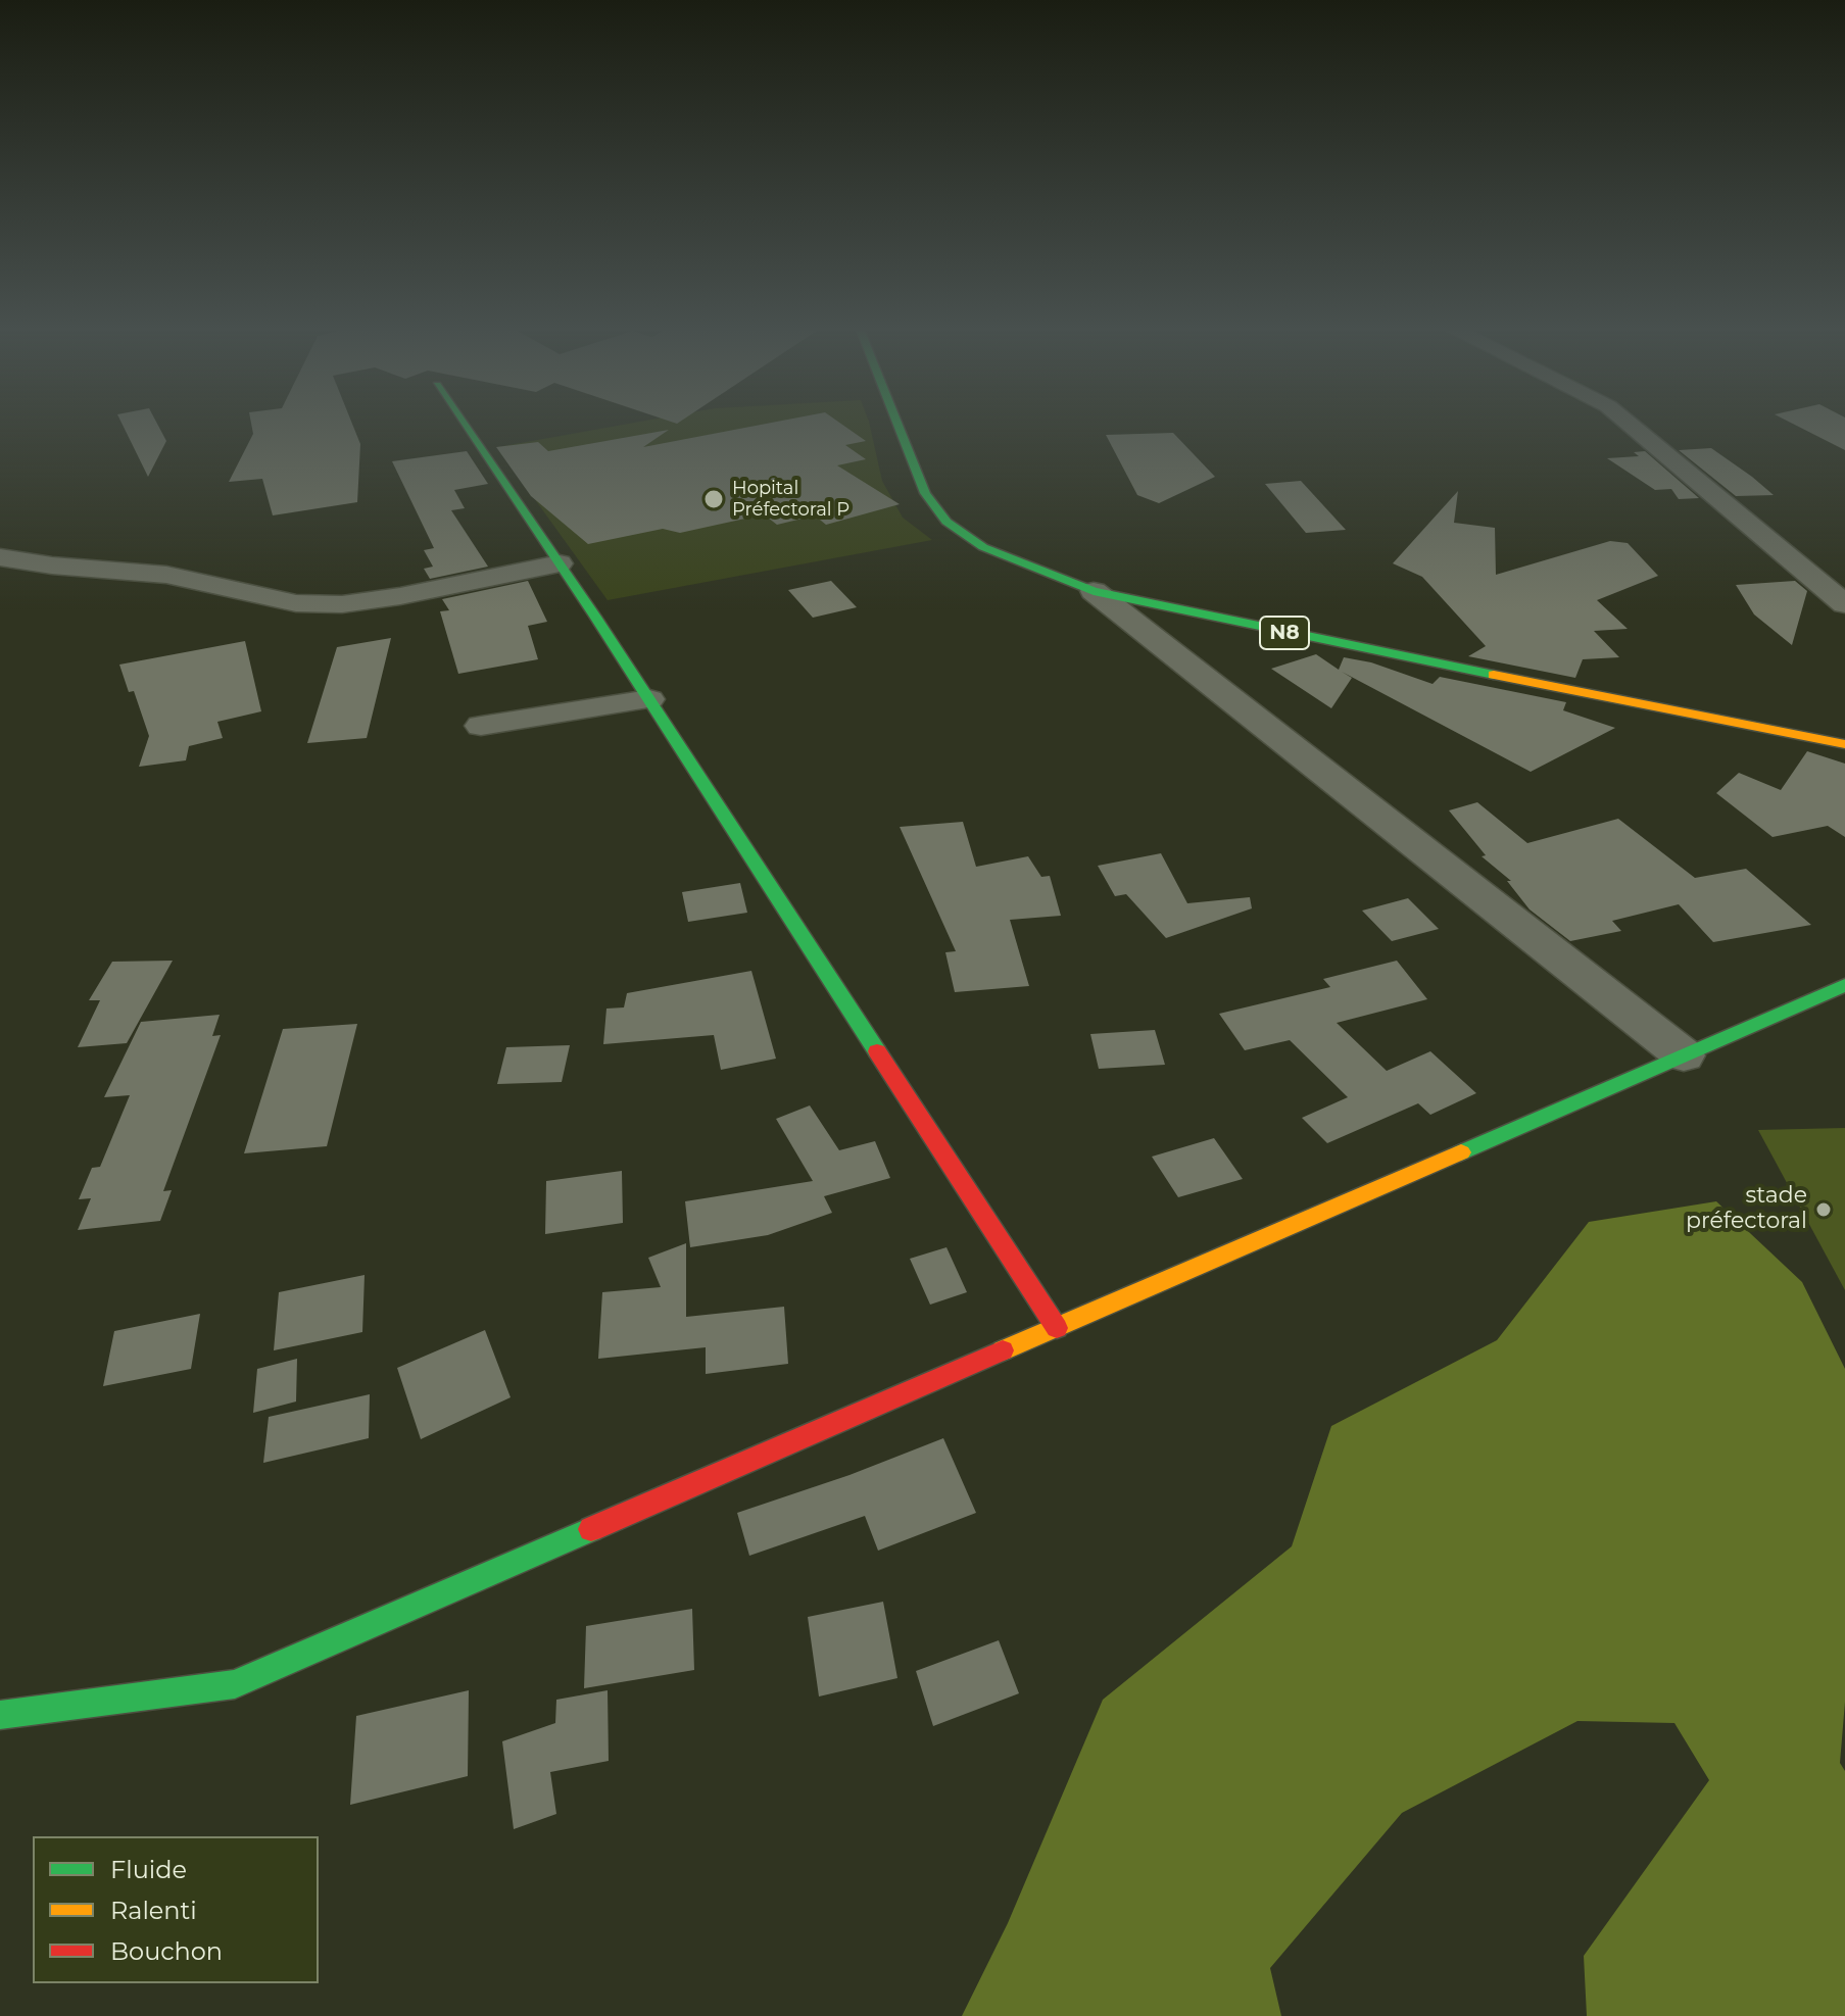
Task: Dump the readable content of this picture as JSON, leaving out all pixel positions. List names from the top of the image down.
{
  "streets": {
    "street": ["N8"]
  },
  "places": ["Hopital Préfectoral P", "stade préfectoral"],
  "legend": ["Fluide", "Ralenti", "Bouchon"]
}
